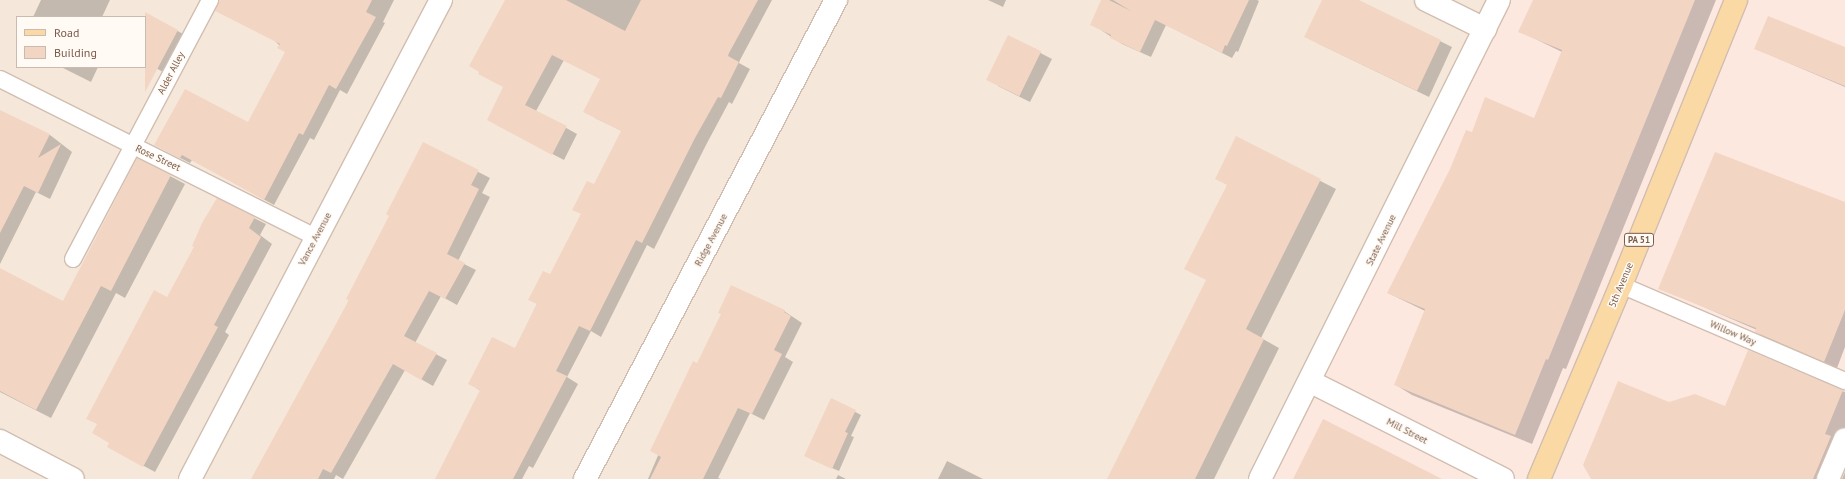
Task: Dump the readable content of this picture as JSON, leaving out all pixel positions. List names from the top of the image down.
{
  "streets": {
    "main road": ["PA 51", "5th Avenue"],
    "street": [
      "Vance Avenue",
      "Ridge Avenue",
      "State Avenue",
      "Mill Street"
    ],
    "lane": ["Alder Alley", "Rose Street", "Willow Way"]
  },
  "crossings": [
    ["Alder Alley", "Rose Street"],
    ["Rose Street", "Vance Avenue"],
    ["State Avenue", "Mill Street"],
    ["5th Avenue", "Willow Way"]
  ],
  "legend": ["Road", "Building"]
}
